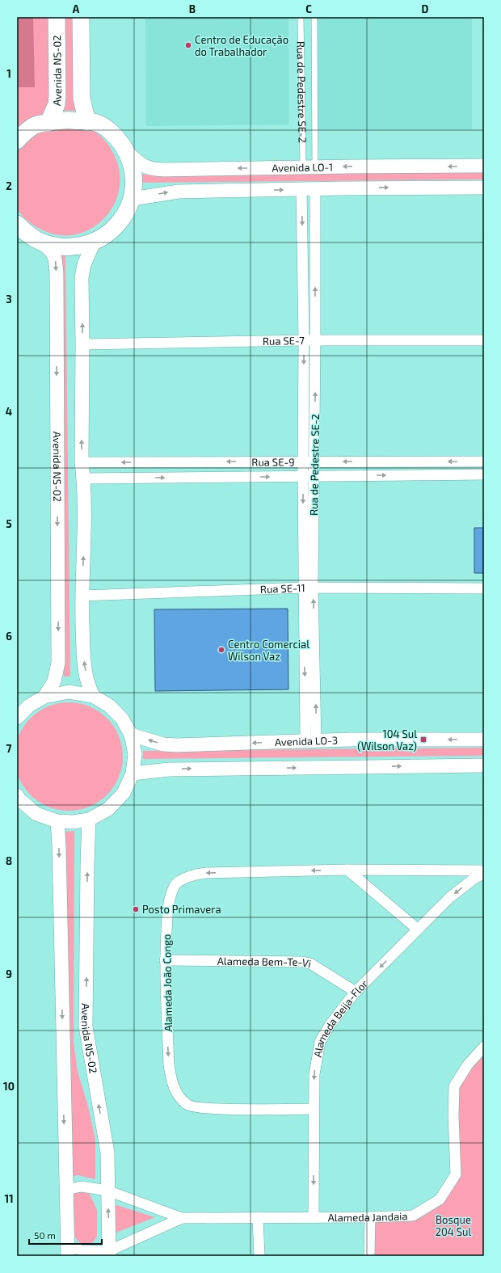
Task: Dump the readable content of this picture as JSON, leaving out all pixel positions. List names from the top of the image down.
{
  "streets": {
    "main road": ["Avenida NS-02"],
    "street": [
      "Rua de Pedestre SE-2",
      "Avenida LO-1",
      "Rua SE-7",
      "Rua SE-9",
      "Rua SE-11",
      "Avenida LO-3",
      "Alameda Bem-Te-Vi",
      "Alameda João Congo",
      "Alameda Beija-Flor",
      "Alameda Jandaia"
    ]
  },
  "crossings": [
    ["Avenida NS-02", "Alameda Jandaia"],
    ["Rua de Pedestre SE-2", "Avenida LO-1"],
    ["Rua de Pedestre SE-2", "Rua SE-7"],
    ["Rua de Pedestre SE-2", "Rua SE-9"],
    ["Rua de Pedestre SE-2", "Rua SE-11"],
    ["Rua de Pedestre SE-2", "Avenida LO-3"],
    ["Alameda Bem-Te-Vi", "Alameda João Congo"],
    ["Alameda Bem-Te-Vi", "Alameda Beija-Flor"],
    ["Alameda João Congo", "Alameda Beija-Flor"],
    ["Alameda Beija-Flor", "Alameda Jandaia"]
  ],
  "one_way": ["Alameda Beija-Flor"],
  "parks": ["Bosque 204 Sul"],
  "places": {
    "other": ["Centro de Educação do Trabalhador", "Centro Comercial Wilson Vaz", "Posto Primavera"],
    "transit": ["104 Sul (Wilson Vaz)"]
  },
  "scale_bar": "50 m",
  "grid": {
    "columns": [
      "A",
      "B",
      "C",
      "D"
    ],
    "rows": [
      "1",
      "2",
      "3",
      "4",
      "5",
      "6",
      "7",
      "8",
      "9",
      "10",
      "11"
    ]
  }
}
